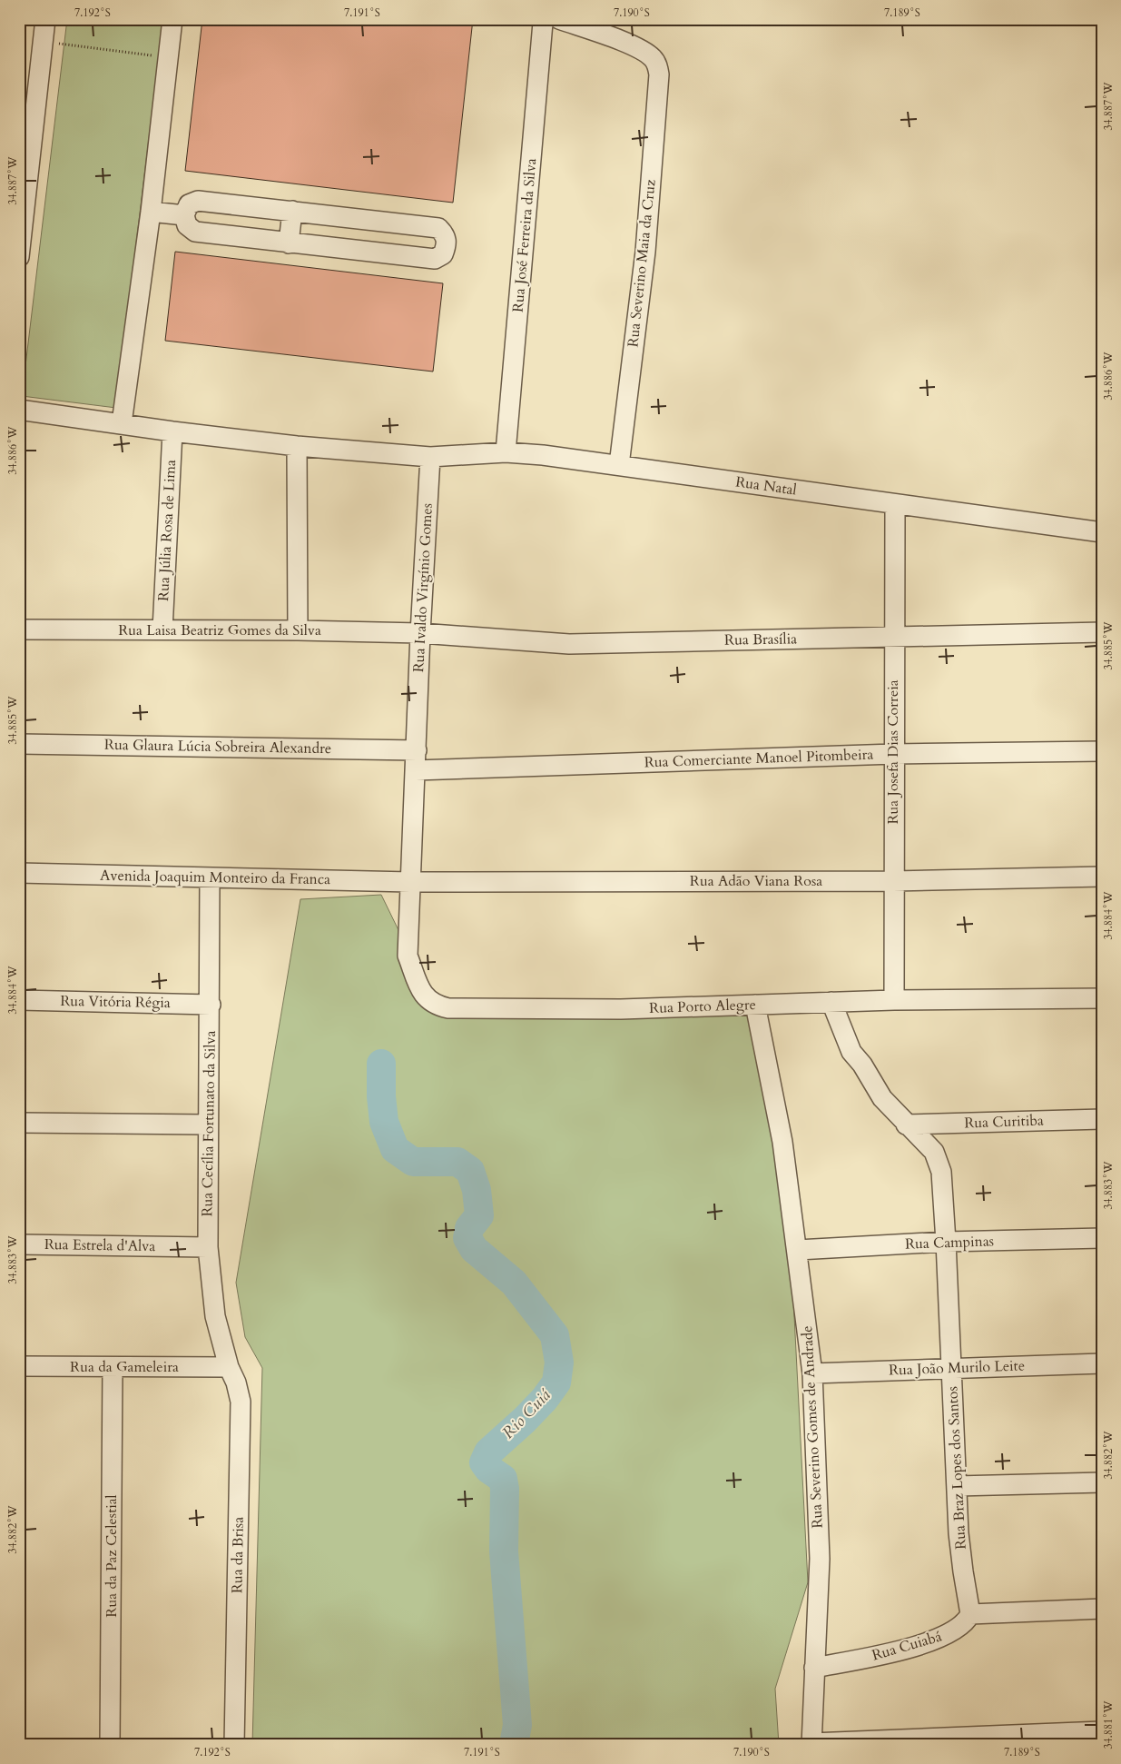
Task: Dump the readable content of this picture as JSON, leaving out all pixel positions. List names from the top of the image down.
{
  "streets": {
    "street": [
      "Rua José Ferreira da Silva",
      "Rua Severino Maia da Cruz",
      "Rua Natal",
      "Rua Júlia Rosa de Lima",
      "Rua Ivaldo Virgínio Gomes",
      "Rua Laisa Beatriz Gomes da Silva",
      "Rua Brasília",
      "Rua Glaura Lúcia Sobreira Alexandre",
      "Rua Josefa Dias Correia",
      "Rua Comerciante Manoel Pitombeira",
      "Avenida Joaquim Monteiro da Franca",
      "Rua Adão Viana Rosa",
      "Rua Vitória Régia",
      "Rua Porto Alegre",
      "Rua Curitiba",
      "Rua Cecília Fortunato da Silva",
      "Rua Campinas",
      "Rua Estrela d'Alva",
      "Rua da Gameleira",
      "Rua João Murilo Leite",
      "Rua Severino Gomes de Andrade",
      "Rua Braz Lopes dos Santos",
      "Rua da Brisa",
      "Rua da Paz Celestial",
      "Rua Cuiabá"
    ]
  },
  "crossings": [
    ["Rua José Ferreira da Silva", "Rua Natal"],
    ["Rua Severino Maia da Cruz", "Rua Natal"],
    ["Rua Natal", "Rua Júlia Rosa de Lima"],
    ["Rua Natal", "Rua Ivaldo Virgínio Gomes"],
    ["Rua Natal", "Rua Josefa Dias Correia"],
    ["Rua Júlia Rosa de Lima", "Rua Laisa Beatriz Gomes da Silva"],
    ["Rua Ivaldo Virgínio Gomes", "Rua Laisa Beatriz Gomes da Silva"],
    ["Rua Ivaldo Virgínio Gomes", "Rua Brasília"],
    ["Rua Ivaldo Virgínio Gomes", "Rua Glaura Lúcia Sobreira Alexandre"],
    ["Rua Ivaldo Virgínio Gomes", "Rua Comerciante Manoel Pitombeira"],
    ["Rua Ivaldo Virgínio Gomes", "Avenida Joaquim Monteiro da Franca"],
    ["Rua Ivaldo Virgínio Gomes", "Rua Adão Viana Rosa"],
    ["Rua Ivaldo Virgínio Gomes", "Rua Porto Alegre"],
    ["Rua Laisa Beatriz Gomes da Silva", "Rua Brasília"],
    ["Rua Brasília", "Rua Josefa Dias Correia"],
    ["Rua Josefa Dias Correia", "Rua Comerciante Manoel Pitombeira"],
    ["Rua Josefa Dias Correia", "Rua Adão Viana Rosa"],
    ["Rua Josefa Dias Correia", "Rua Porto Alegre"],
    ["Avenida Joaquim Monteiro da Franca", "Rua Adão Viana Rosa"],
    ["Avenida Joaquim Monteiro da Franca", "Rua Porto Alegre"],
    ["Avenida Joaquim Monteiro da Franca", "Rua Cecília Fortunato da Silva"],
    ["Rua Adão Viana Rosa", "Rua Porto Alegre"],
    ["Rua Vitória Régia", "Rua Cecília Fortunato da Silva"],
    ["Rua Porto Alegre", "Rua Severino Gomes de Andrade"],
    ["Rua Porto Alegre", "Rua Braz Lopes dos Santos"],
    ["Rua Curitiba", "Rua Braz Lopes dos Santos"],
    ["Rua Cecília Fortunato da Silva", "Rua Estrela d'Alva"],
    ["Rua Cecília Fortunato da Silva", "Rua da Gameleira"],
    ["Rua Cecília Fortunato da Silva", "Rua da Brisa"],
    ["Rua Campinas", "Rua Severino Gomes de Andrade"],
    ["Rua Campinas", "Rua Braz Lopes dos Santos"],
    ["Rua da Gameleira", "Rua da Brisa"],
    ["Rua da Gameleira", "Rua da Paz Celestial"],
    ["Rua João Murilo Leite", "Rua Severino Gomes de Andrade"],
    ["Rua João Murilo Leite", "Rua Braz Lopes dos Santos"],
    ["Rua Severino Gomes de Andrade", "Rua Cuiabá"],
    ["Rua Braz Lopes dos Santos", "Rua Cuiabá"]
  ],
  "water": ["Rio Cuiá"],
  "coordinates": [
    "7.192°S",
    "7.191°S",
    "7.190°S",
    "7.189°S",
    "34.887°W",
    "34.886°W",
    "34.885°W",
    "34.884°W",
    "34.883°W",
    "34.882°W",
    "34.881°W"
  ]
}
